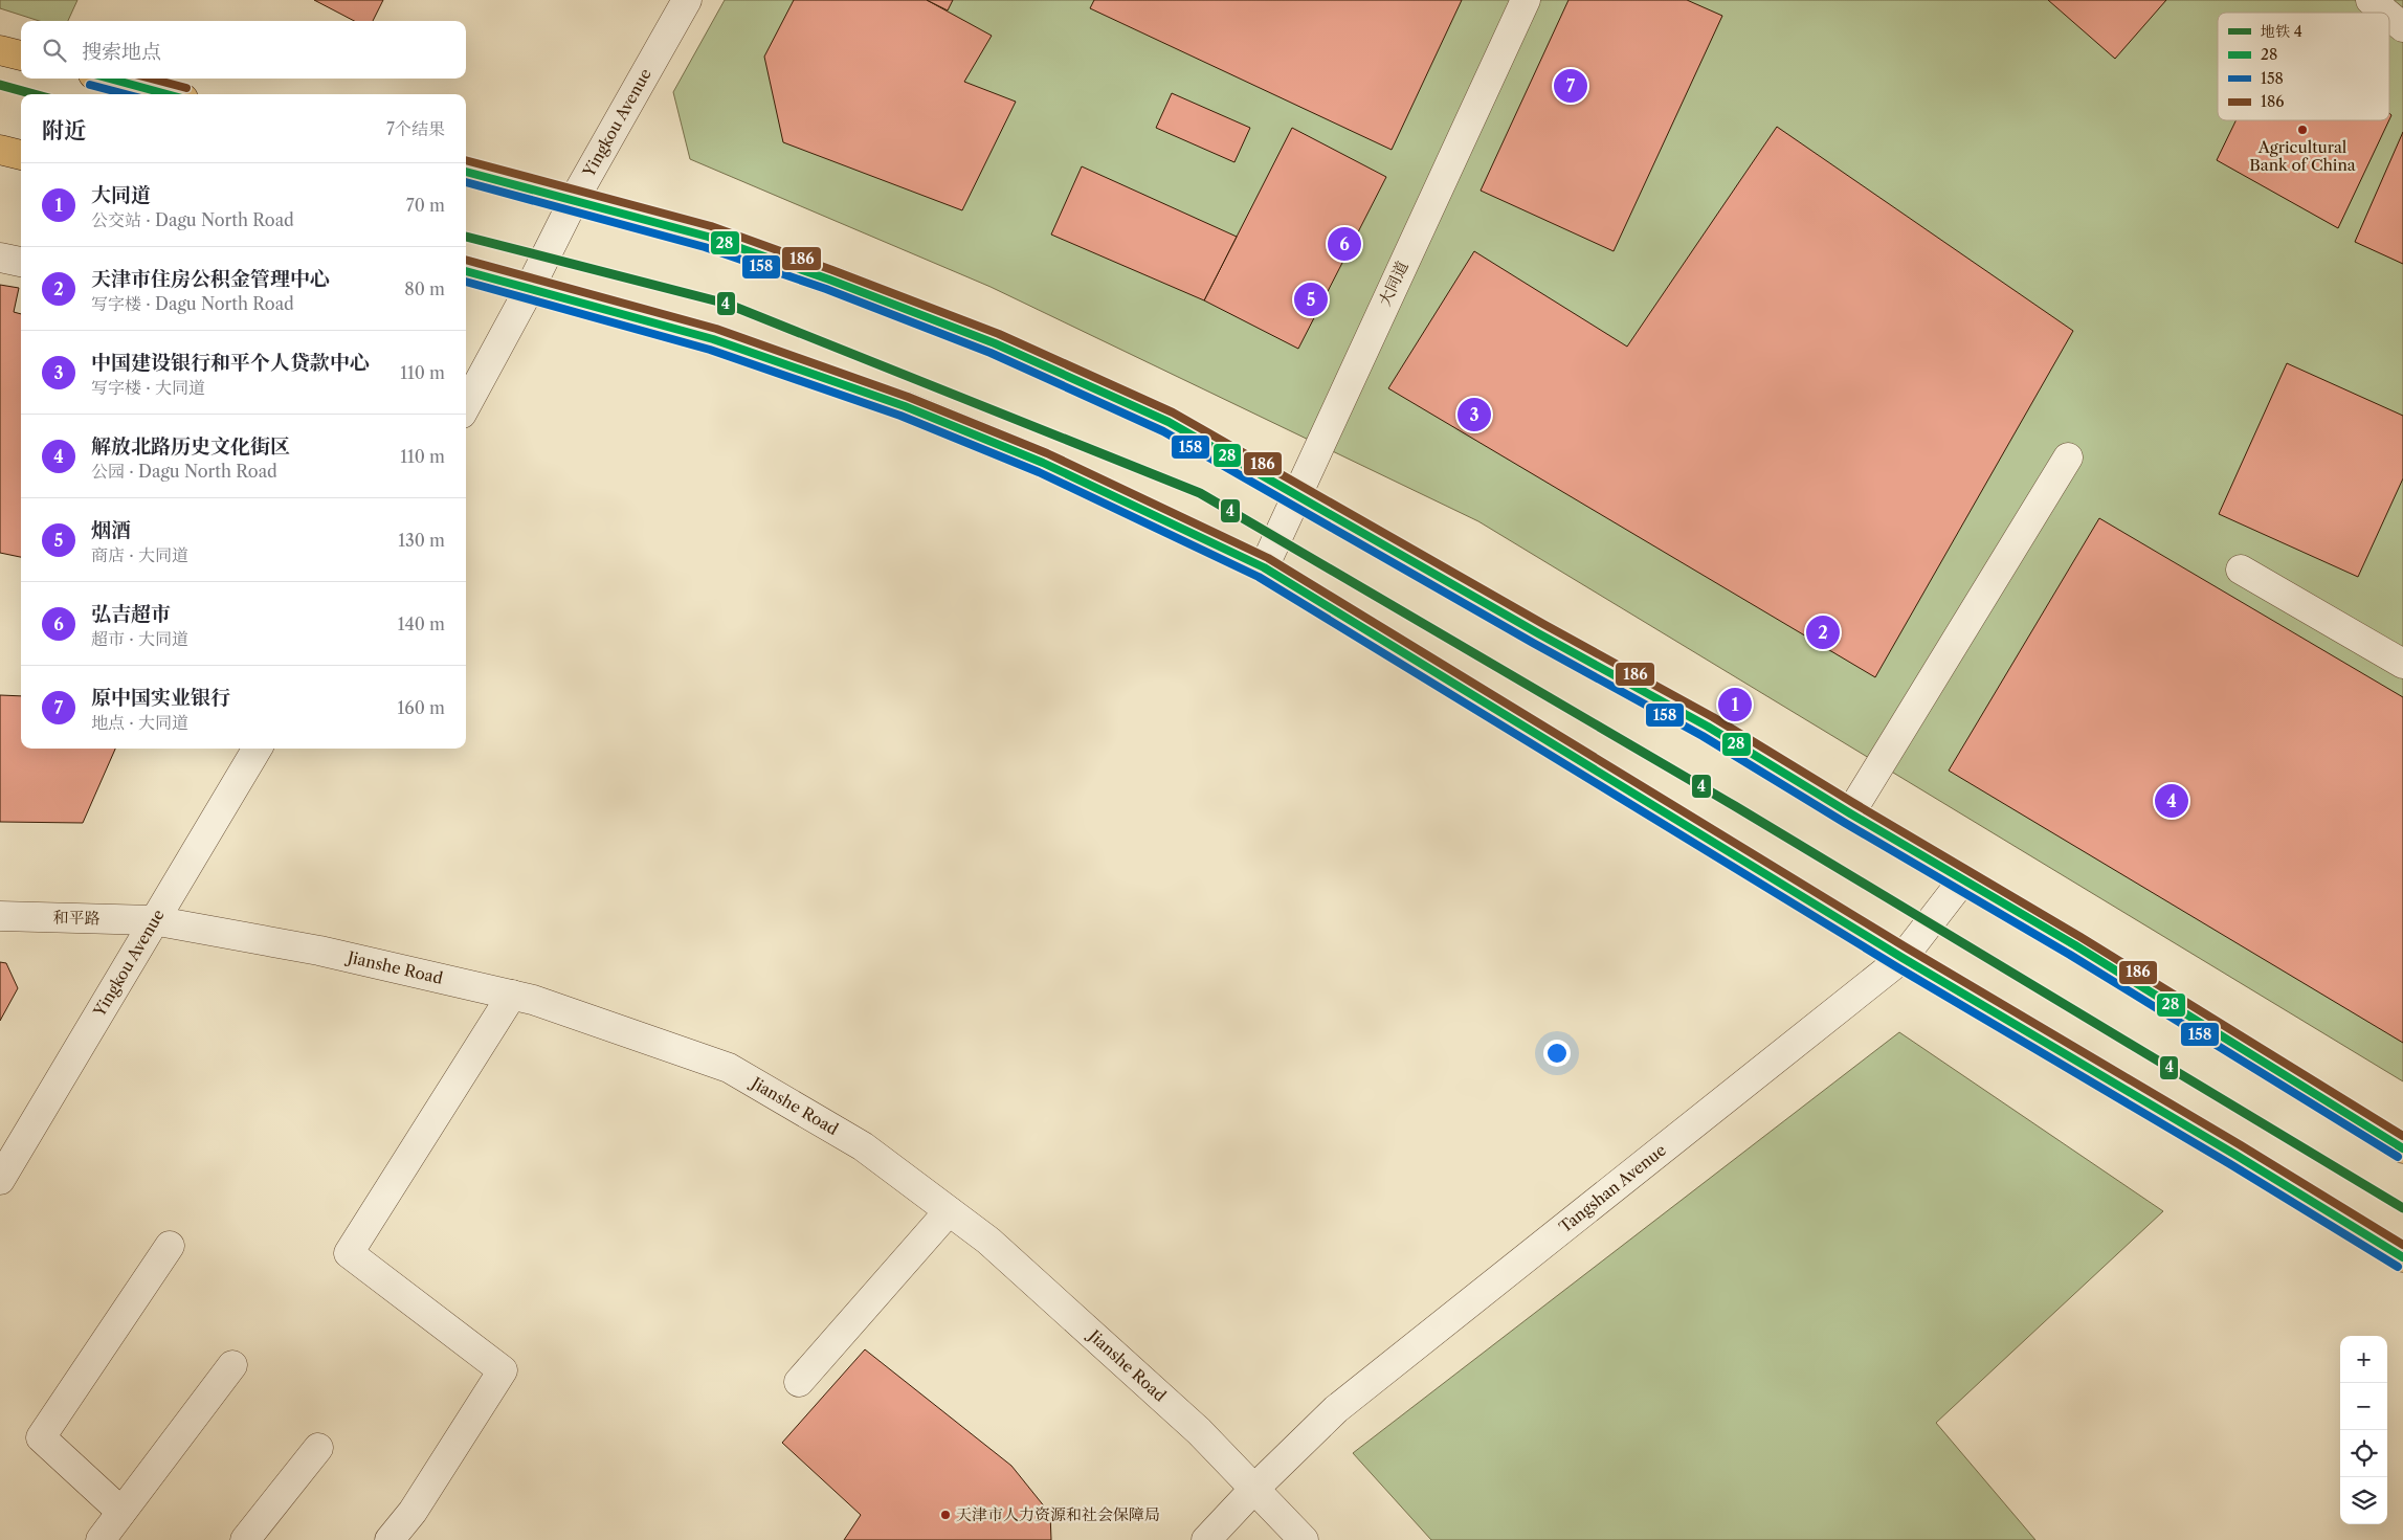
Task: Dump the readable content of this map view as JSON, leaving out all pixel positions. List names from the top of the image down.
{
  "streets": {
    "street": [
      "Yingkou Avenue",
      "大同道",
      "和平路",
      "Jianshe Road",
      "Tangshan Avenue"
    ]
  },
  "crossings": [
    ["Yingkou Avenue", "和平路"],
    ["Yingkou Avenue", "Jianshe Road"],
    ["和平路", "Jianshe Road"],
    ["Jianshe Road", "Tangshan Avenue"]
  ],
  "places": ["Agricultural Bank of China", "天津市人力资源和社会保障局"],
  "lines": [
    "transit line 28",
    "transit line 186",
    "metro line 4",
    "transit line 158"
  ],
  "legend": [
    "地铁 4",
    "28",
    "158",
    "186"
  ],
  "page": {
    "search": "搜索地点",
    "pins": [
      "7",
      "6",
      "5",
      "3",
      "2",
      "1",
      "4"
    ],
    "heading": ["附近", "7个结果"],
    "list": [
      {
        "mark": "1",
        "name": "大同道",
        "note": "公交站 · Dagu North Road",
        "value": "70 m"
      },
      {
        "mark": "2",
        "name": "天津市住房公积金管理中心",
        "note": "写字楼 · Dagu North Road",
        "value": "80 m"
      },
      {
        "mark": "3",
        "name": "中国建设银行和平个人贷款中心",
        "note": "写字楼 · 大同道",
        "value": "110 m"
      },
      {
        "mark": "4",
        "name": "解放北路历史文化街区",
        "note": "公园 · Dagu North Road",
        "value": "110 m"
      },
      {
        "mark": "5",
        "name": "烟酒",
        "note": "商店 · 大同道",
        "value": "130 m"
      },
      {
        "mark": "6",
        "name": "弘吉超市",
        "note": "超市 · 大同道",
        "value": "140 m"
      },
      {
        "mark": "7",
        "name": "原中国实业银行",
        "note": "地点 · 大同道",
        "value": "160 m"
      }
    ],
    "map_buttons": ["+", "−"]
  }
}
